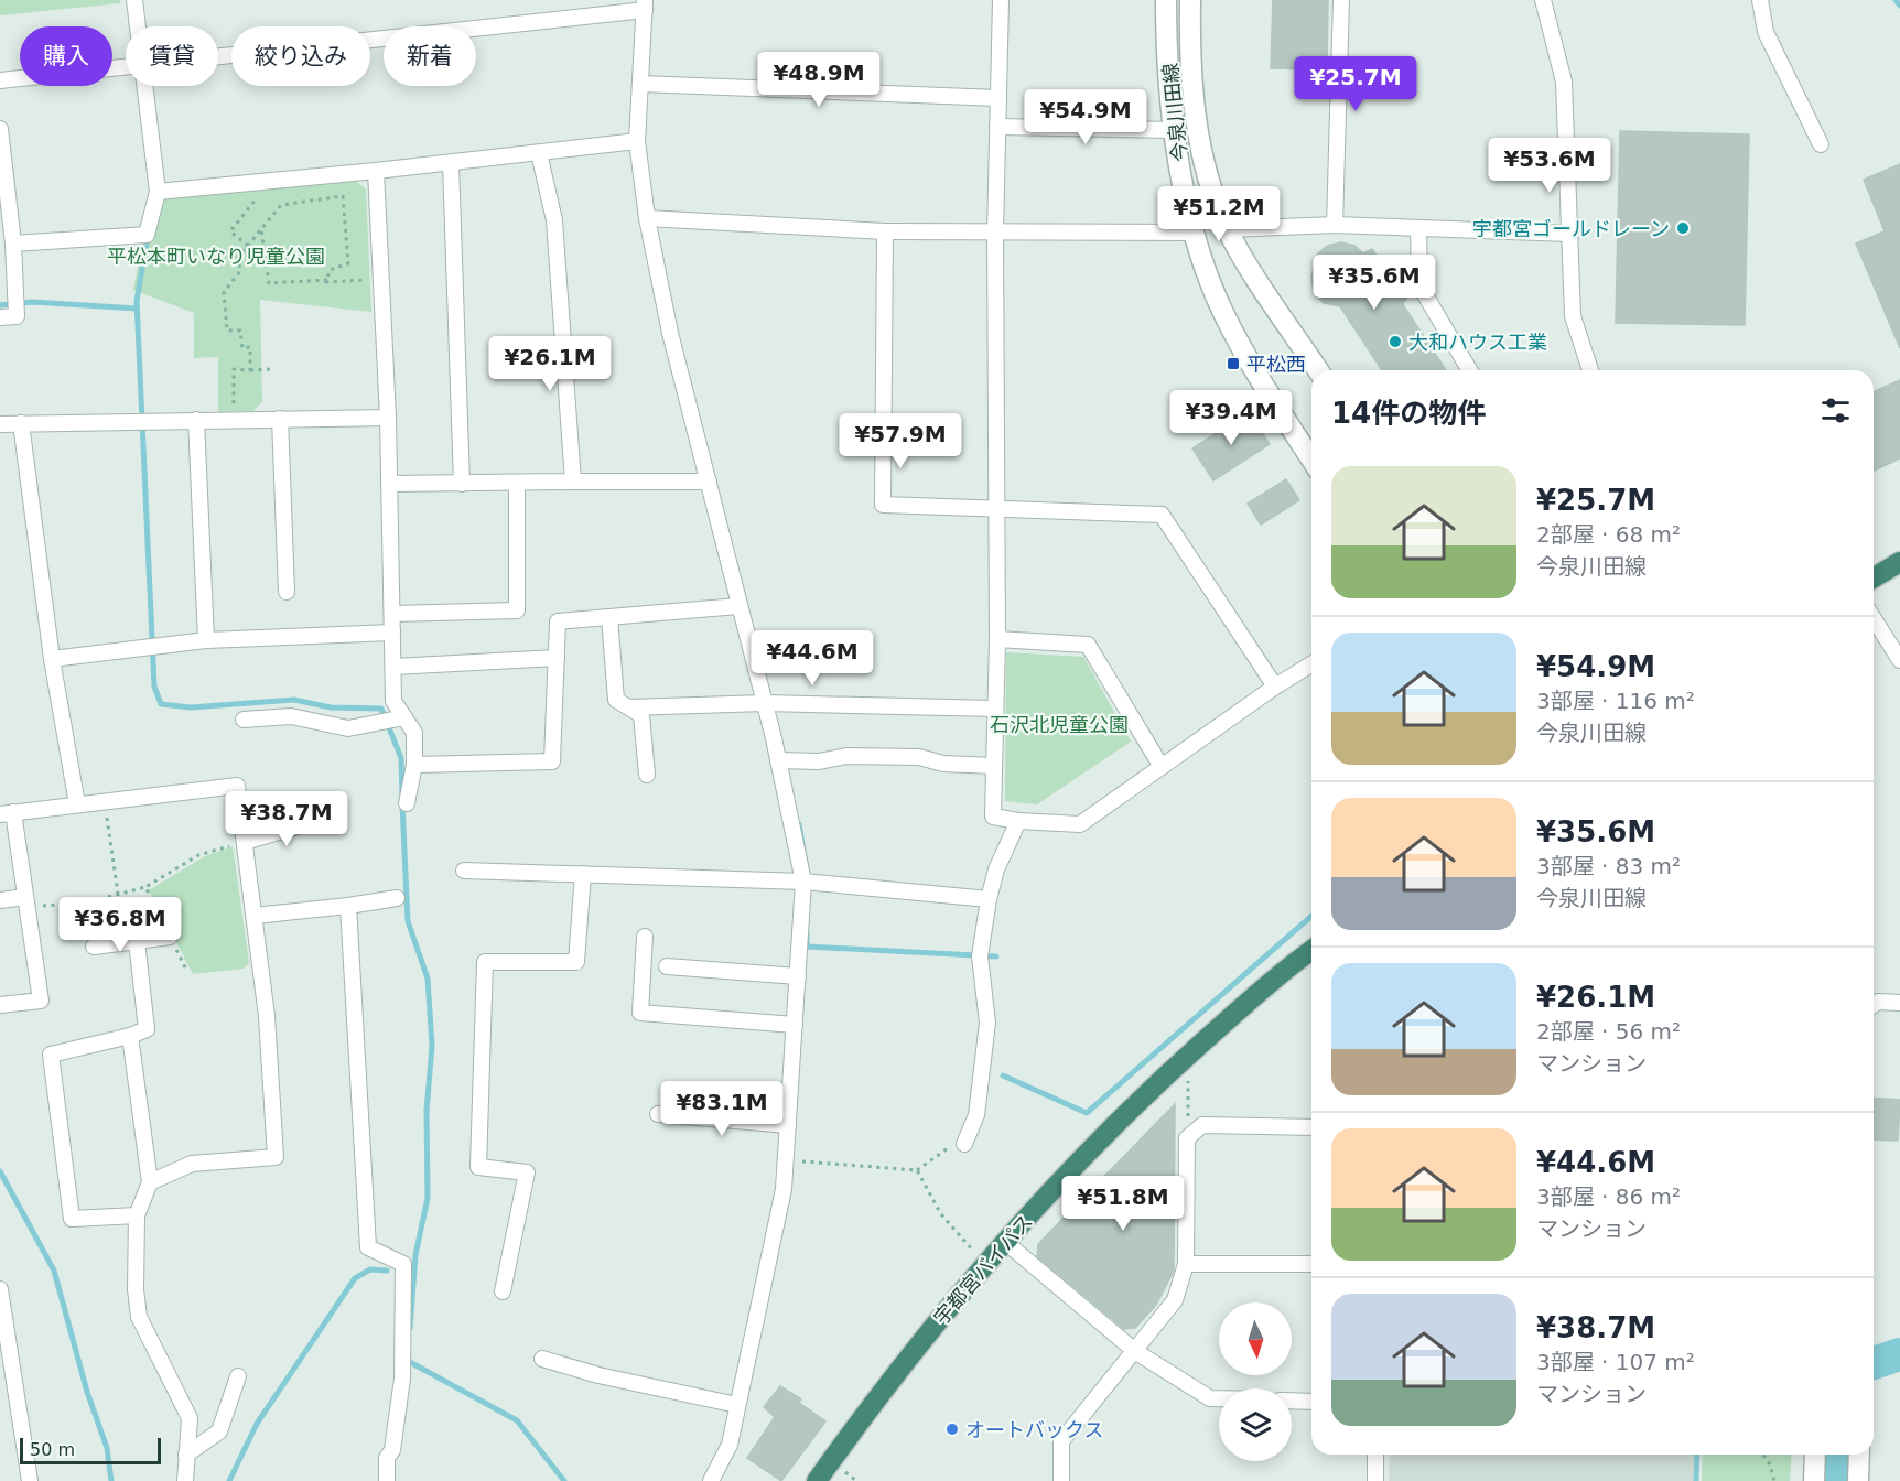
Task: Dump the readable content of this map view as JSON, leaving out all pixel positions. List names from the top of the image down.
{
  "streets": {
    "highway": ["宇都宮バイパス"],
    "street": ["今泉川田線"]
  },
  "parks": ["平松本町いなり児童公園", "石沢北児童公園"],
  "places": {
    "other": ["宇都宮ゴールドレーン", "大和ハウス工業", "オートバックス"],
    "transit": ["平松西"]
  },
  "scale_bar": "50 m",
  "north": "bottom",
  "page": {
    "chip": [
      "購入",
      "賃貸",
      "絞り込み",
      "新着"
    ],
    "price": [
      "¥48.9M",
      "¥25.7M",
      "¥54.9M",
      "¥53.6M",
      "¥51.2M",
      "¥35.6M",
      "¥26.1M",
      "¥39.4M",
      "¥57.9M",
      "¥44.6M",
      "¥38.7M",
      "¥36.8M",
      "¥83.1M",
      "¥51.8M"
    ],
    "heading": "14件の物件",
    "list": [
      {
        "name": "¥25.7M",
        "note": "2部屋 · 68 m² · 今泉川田線"
      },
      {
        "name": "¥54.9M",
        "note": "3部屋 · 116 m² · 今泉川田線"
      },
      {
        "name": "¥35.6M",
        "note": "3部屋 · 83 m² · 今泉川田線"
      },
      {
        "name": "¥26.1M",
        "note": "2部屋 · 56 m² · マンション"
      },
      {
        "name": "¥44.6M",
        "note": "3部屋 · 86 m² · マンション"
      },
      {
        "name": "¥38.7M",
        "note": "3部屋 · 107 m² · マンション"
      }
    ],
    "scale": "50 m"
  }
}
